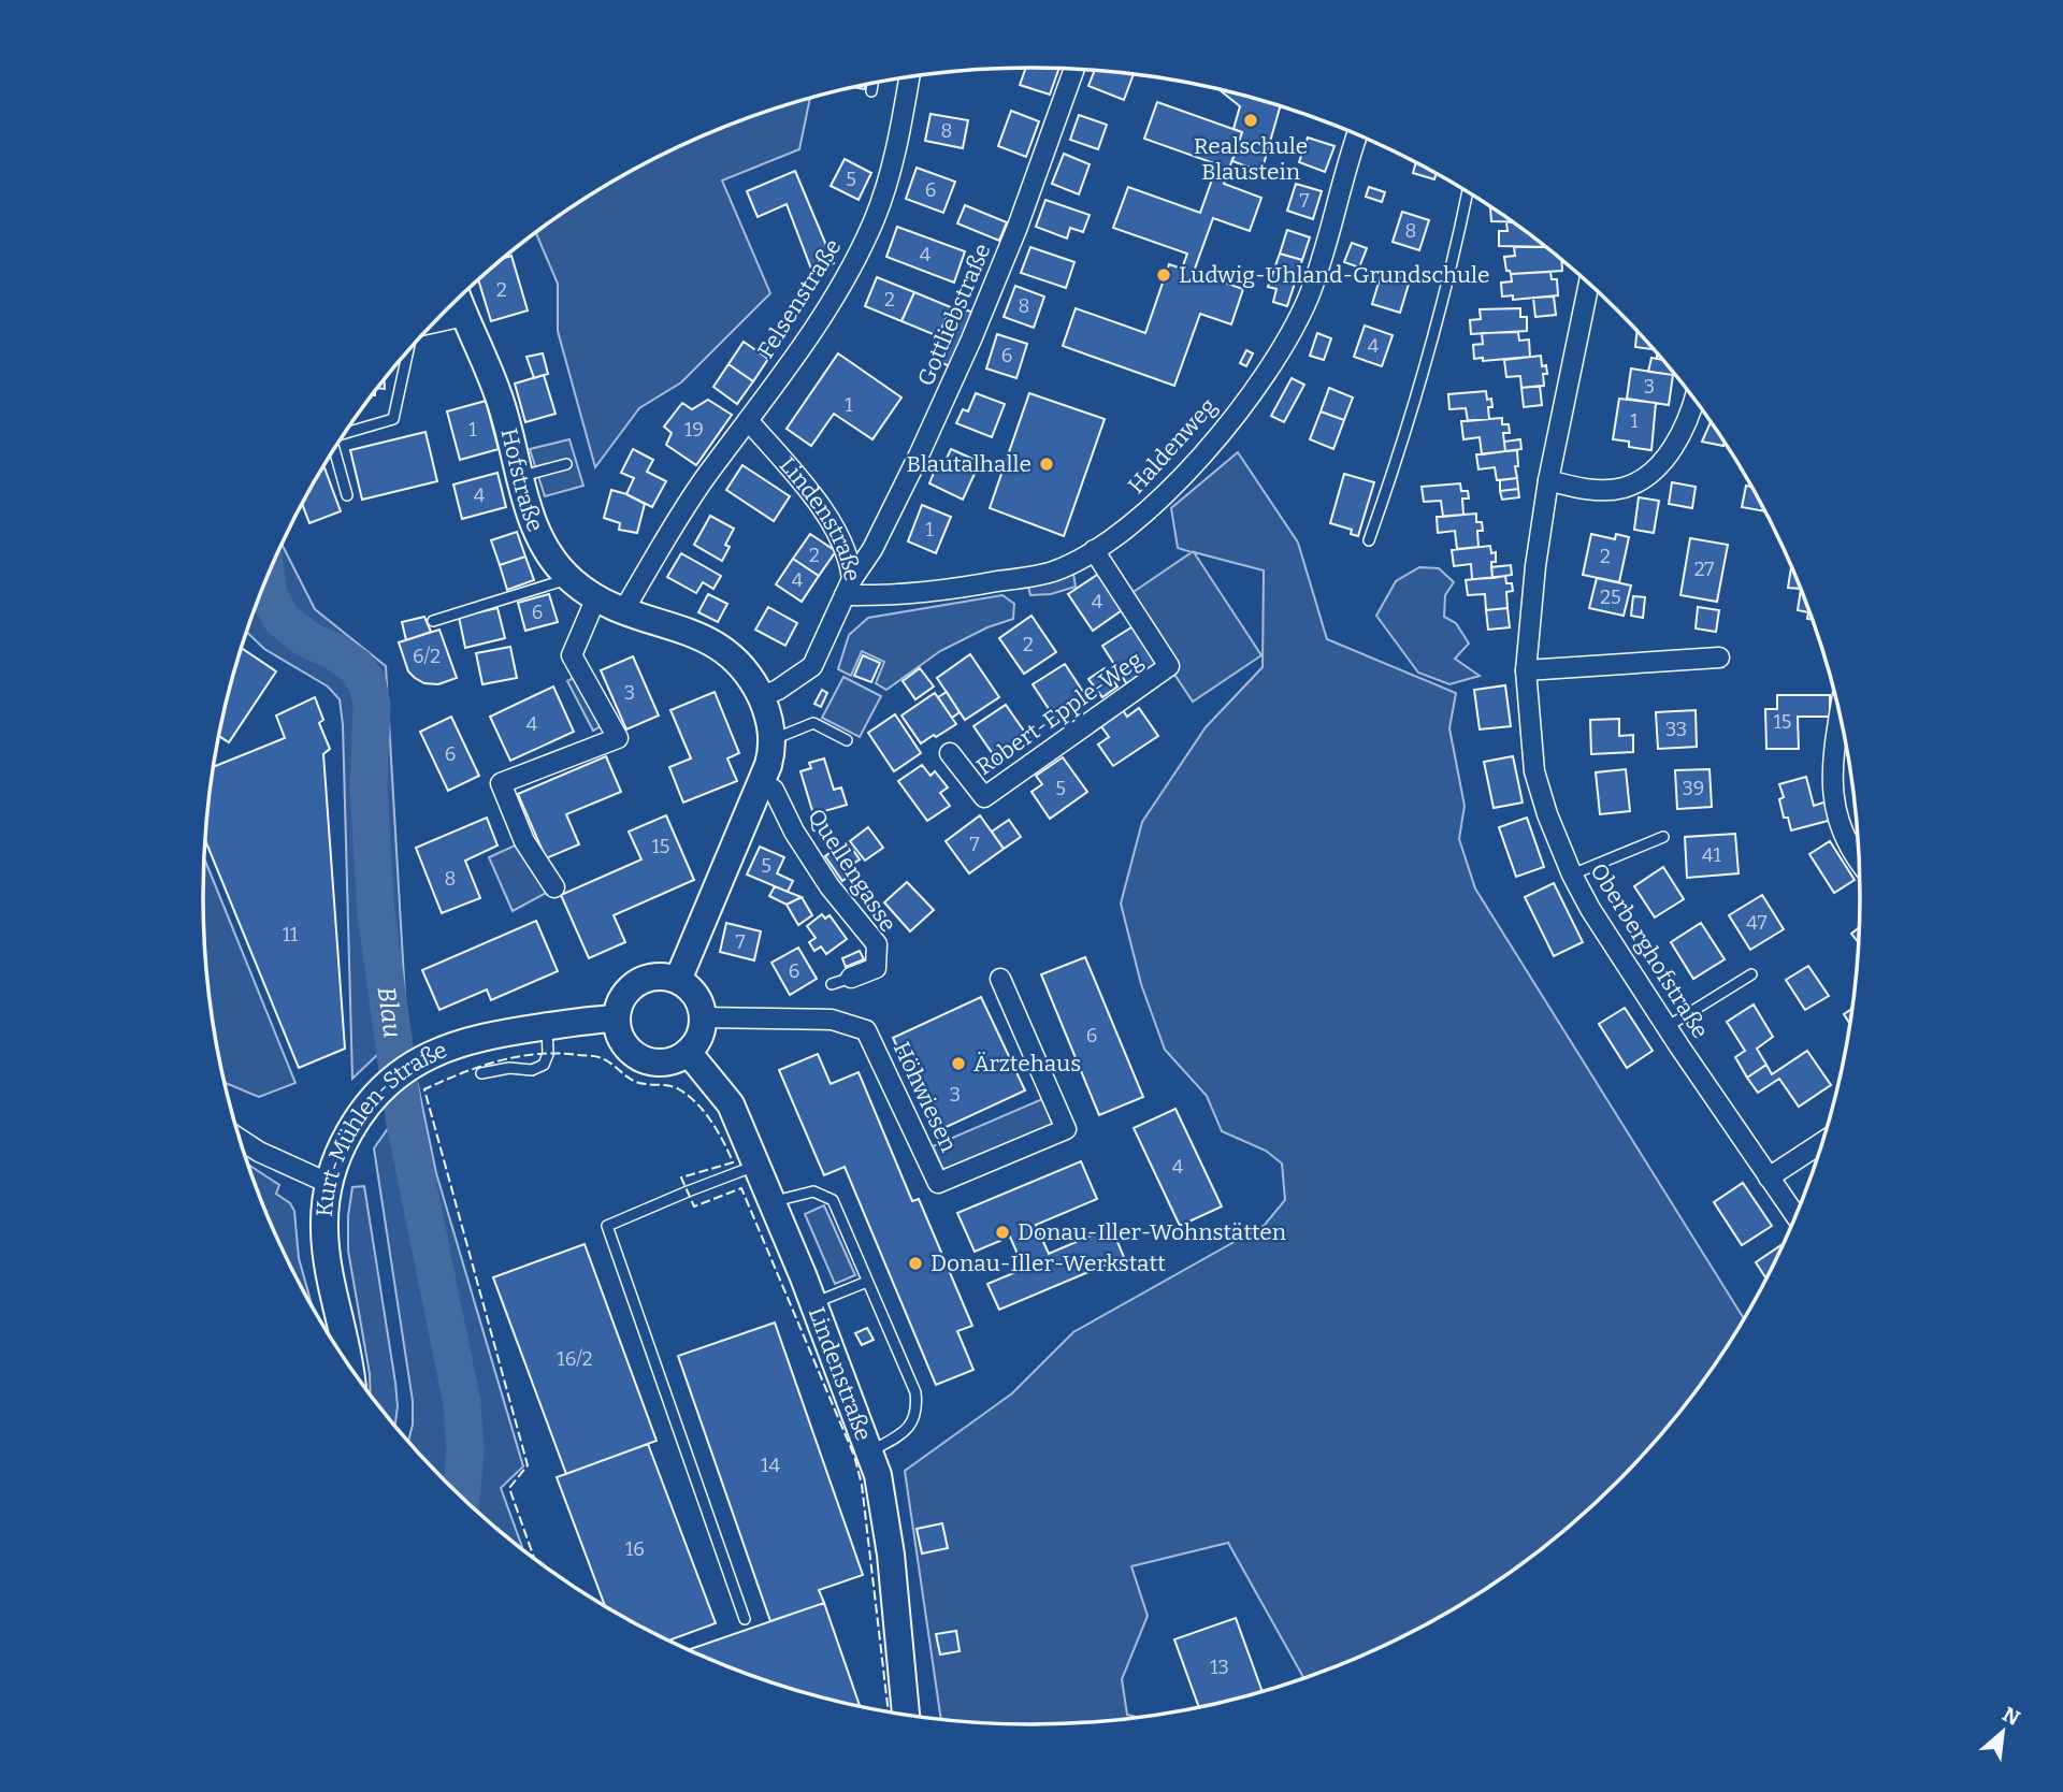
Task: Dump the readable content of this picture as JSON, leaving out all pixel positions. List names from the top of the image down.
{
  "streets": {
    "street": [
      "Felsenstraße",
      "Gottliebstraße",
      "Haldenweg",
      "Hofstraße",
      "Lindenstraße",
      "Robert-Epple-Weg",
      "Quellengasse",
      "Oberberghofstraße",
      "Höhwiesen",
      "Kurt-Mühlen-Straße"
    ]
  },
  "crossings": [
    ["Felsenstraße", "Lindenstraße"],
    ["Gottliebstraße", "Haldenweg"],
    ["Gottliebstraße", "Lindenstraße"],
    ["Haldenweg", "Lindenstraße"],
    ["Haldenweg", "Robert-Epple-Weg"],
    ["Hofstraße", "Lindenstraße"],
    ["Lindenstraße", "Höhwiesen"],
    ["Lindenstraße", "Kurt-Mühlen-Straße"],
    ["Höhwiesen", "Kurt-Mühlen-Straße"]
  ],
  "water": ["Blau"],
  "places": [
    "Realschule Blaustein",
    "Ludwig-Uhland-Grundschule",
    "Blautalhalle",
    "Ärztehaus",
    "Donau-Iller-Wohnstätten",
    "Donau-Iller-Werkstatt"
  ],
  "house_numbers": [
    "8",
    "5",
    "6",
    "7",
    "8",
    "4",
    "2",
    "2",
    "8",
    "4",
    "6",
    "3",
    "1",
    "1",
    "1",
    "19",
    "4",
    "1",
    "2",
    "2",
    "27",
    "4",
    "25",
    "4",
    "6",
    "2",
    "6/2",
    "3",
    "15",
    "4",
    "33",
    "6",
    "5",
    "39",
    "7",
    "15",
    "41",
    "5",
    "8",
    "47",
    "11",
    "7",
    "6",
    "6",
    "3",
    "4",
    "16/2",
    "14",
    "16",
    "13"
  ],
  "north": "top right"
}
